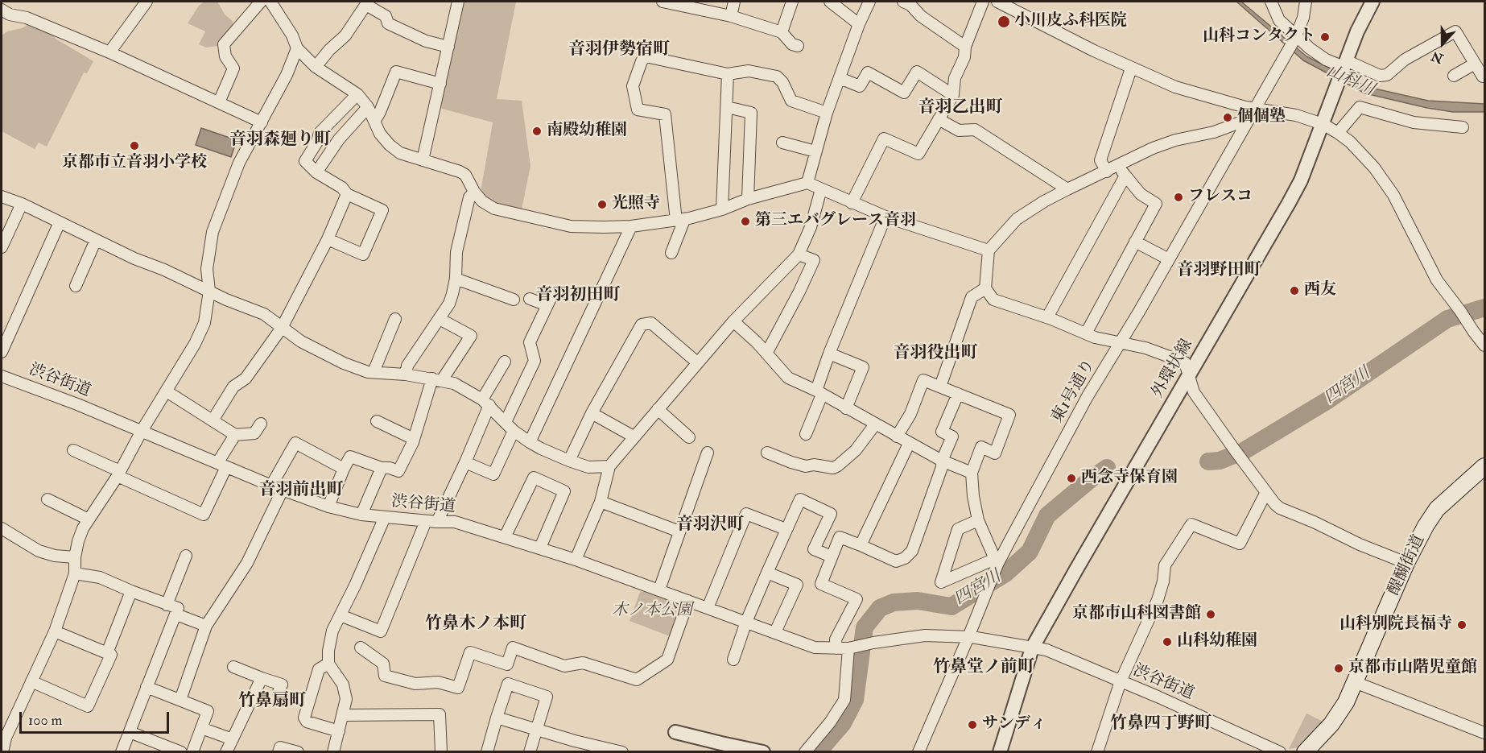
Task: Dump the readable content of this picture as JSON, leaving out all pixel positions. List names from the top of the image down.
{
  "streets": {
    "main road": ["醍醐街道"],
    "street": ["外環状線", "渋谷街道", "東1号通り"]
  },
  "crossings": [
    ["外環状線", "渋谷街道"],
    ["渋谷街道", "東1号通り"]
  ],
  "districts": [
    "音羽伊勢宿町",
    "音羽乙出町",
    "音羽森廻り町",
    "音羽野田町",
    "音羽初田町",
    "音羽役出町",
    "音羽前出町",
    "音羽沢町",
    "竹鼻木ノ本町",
    "竹鼻堂ノ前町",
    "竹鼻扇町",
    "竹鼻四丁野町"
  ],
  "water": ["山科川", "四宮川"],
  "parks": ["木ノ本公園"],
  "places": [
    "小川皮ふ科医院",
    "山科コンタクト",
    "個個塾",
    "南殿幼稚園",
    "京都市立音羽小学校",
    "フレスコ",
    "光照寺",
    "第三エバグレース音羽",
    "西友",
    "西念寺保育園",
    "京都市山科図書館",
    "山科別院長福寺",
    "山科幼稚園",
    "京都市山階児童館",
    "サンディ"
  ],
  "scale_bar": "100 m",
  "north": "bottom"
}
